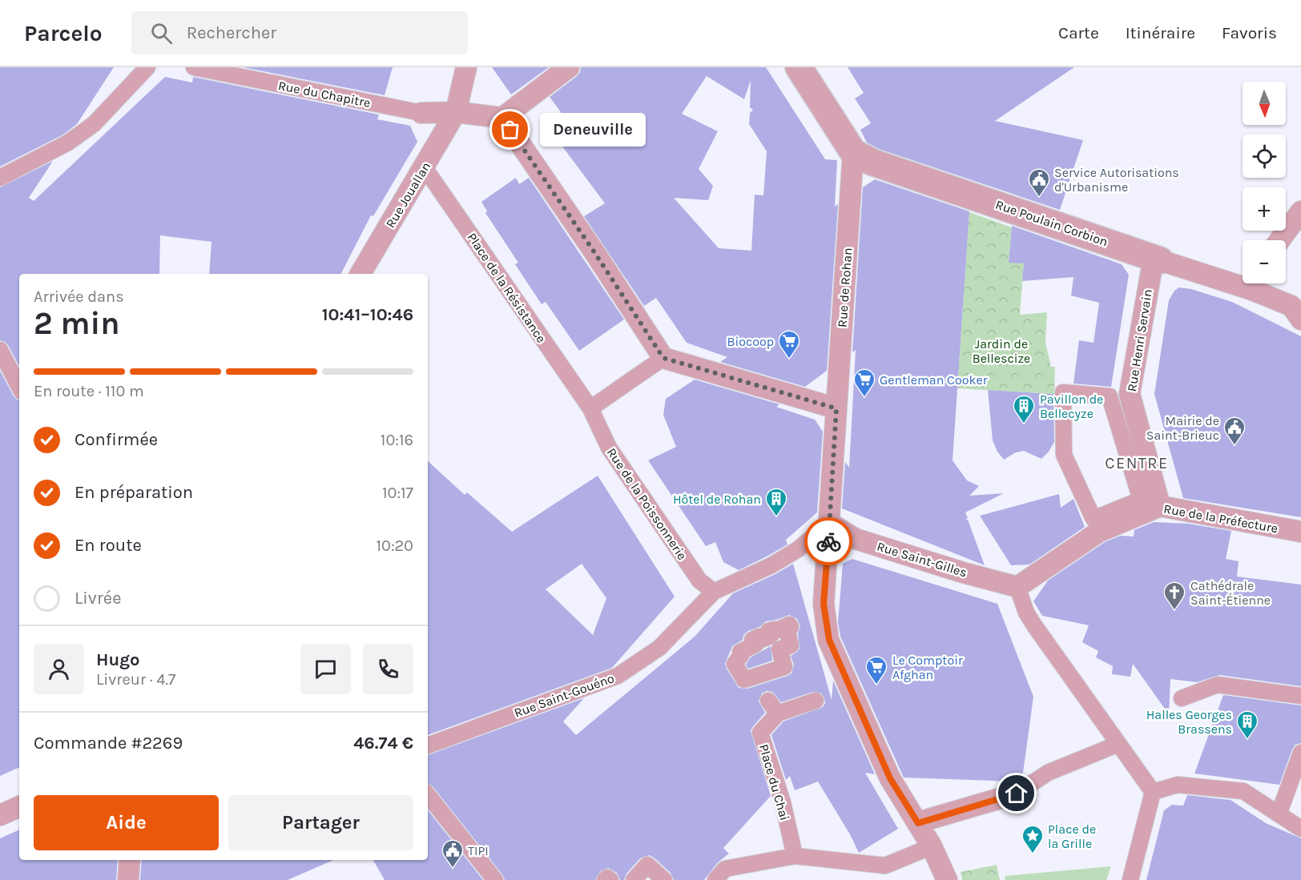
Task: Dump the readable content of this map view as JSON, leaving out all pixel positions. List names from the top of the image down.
{
  "streets": {
    "street": [
      "Rue du Chapitre",
      "Rue Jouallan",
      "Rue Poulain Corbion",
      "Place de la Résistance",
      "Rue de Rohan",
      "Rue Henri Servain",
      "Rue de la Poissonnerie",
      "Rue de la Préfecture",
      "Rue Saint-Gilles",
      "Rue Saint-Gouéno",
      "Place du Chai"
    ]
  },
  "crossings": [
    ["Rue du Chapitre", "Rue Jouallan"],
    ["Rue Jouallan", "Place de la Résistance"],
    ["Rue Poulain Corbion", "Rue de Rohan"],
    ["Rue Poulain Corbion", "Rue Henri Servain"],
    ["Place de la Résistance", "Rue de la Poissonnerie"],
    ["Rue de Rohan", "Rue Saint-Gilles"],
    ["Rue de Rohan", "Rue Saint-Gouéno"],
    ["Rue Henri Servain", "Rue de la Préfecture"],
    ["Rue de la Poissonnerie", "Rue Saint-Gouéno"],
    ["Rue de la Préfecture", "Rue Saint-Gilles"],
    ["Rue Saint-Gilles", "Rue Saint-Gouéno"]
  ],
  "districts": ["CENTRE"],
  "parks": ["Jardin de Bellescize"],
  "places": {
    "other": ["Deneuville"],
    "public building": ["Service Autorisations d'Urbanisme", "Mairie de Saint-Brieuc", "TIPI"],
    "supermarket": ["Biocoop", "Gentleman Cooker", "Le Comptoir Afghan"],
    "building": ["Pavillon de Bellecyze", "Hôtel de Rohan", "Halles Georges Brassens"],
    "church": ["Cathédrale Saint-Étienne"],
    "place": ["Place de la Grille"]
  },
  "north": "bottom",
  "page": {
    "header": "Parcelo",
    "search": "Rechercher",
    "nav": ["Carte", "Itinéraire", "Favoris"],
    "map_buttons": ["+", "−"],
    "bubble": "Deneuville",
    "heading": ["2 min", "Arrivée dans", "10:41–10:46"],
    "panel": [
      "Hugo",
      "Livreur · 4.7",
      "Commande #2269",
      "46.74 €"
    ],
    "bar": "En route · 110 m",
    "list": [
      ["Confirmée", "10:16"],
      ["En préparation", "10:17"],
      ["En route", "10:20"],
      "Livrée"
    ],
    "buttons": ["Aide", "Partager"]
  }
}
